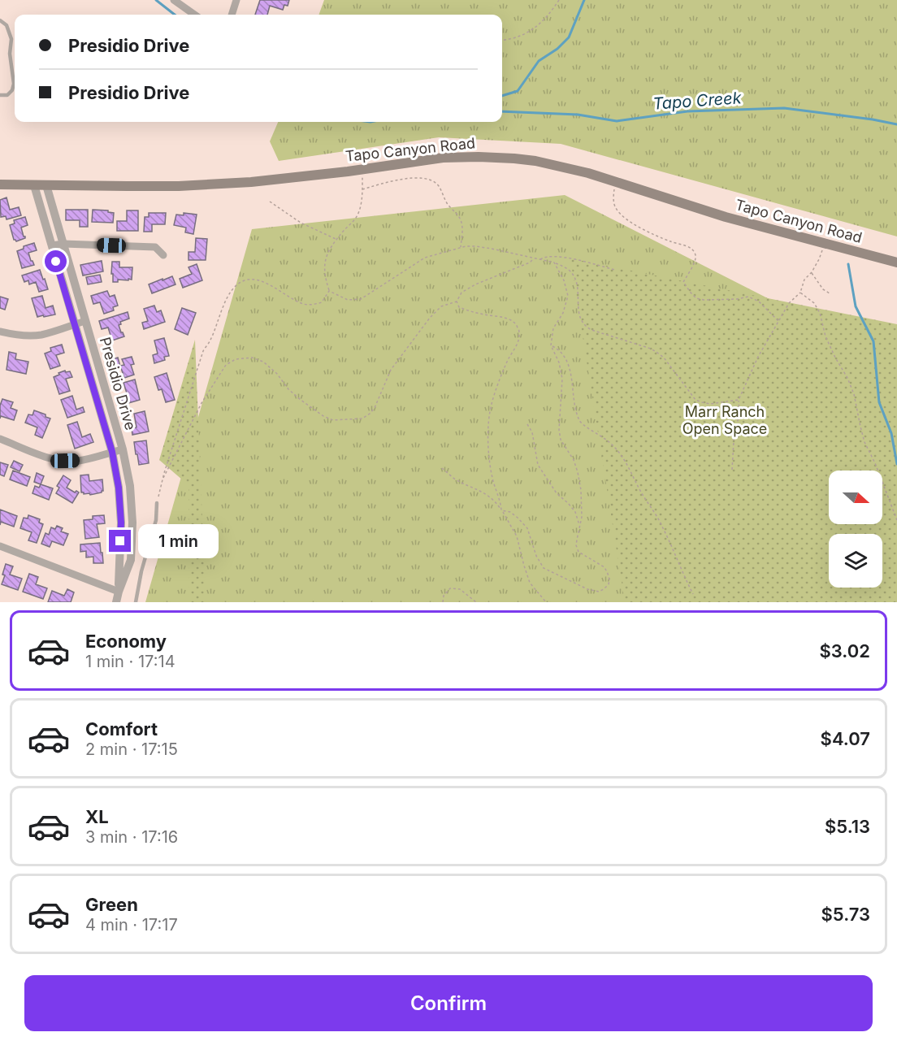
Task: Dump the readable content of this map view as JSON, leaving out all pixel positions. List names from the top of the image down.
{
  "streets": {
    "main road": ["Tapo Canyon Road"],
    "street": ["Presidio Drive"]
  },
  "crossings": [
    ["Tapo Canyon Road", "Presidio Drive"]
  ],
  "water": ["Tapo Creek"],
  "parks": ["Marr Ranch Open Space"],
  "north": "right",
  "page": {
    "banner": ["Presidio Drive", "Presidio Drive"],
    "bubble": "1 min",
    "list": [
      {
        "name": "Economy",
        "note": "1 min · 17:14",
        "value": "$3.02"
      },
      {
        "name": "Comfort",
        "note": "2 min · 17:15",
        "value": "$4.07"
      },
      {
        "name": "XL",
        "note": "3 min · 17:16",
        "value": "$5.13"
      },
      {
        "name": "Green",
        "note": "4 min · 17:17",
        "value": "$5.73"
      }
    ],
    "buttons": "Confirm"
  }
}
